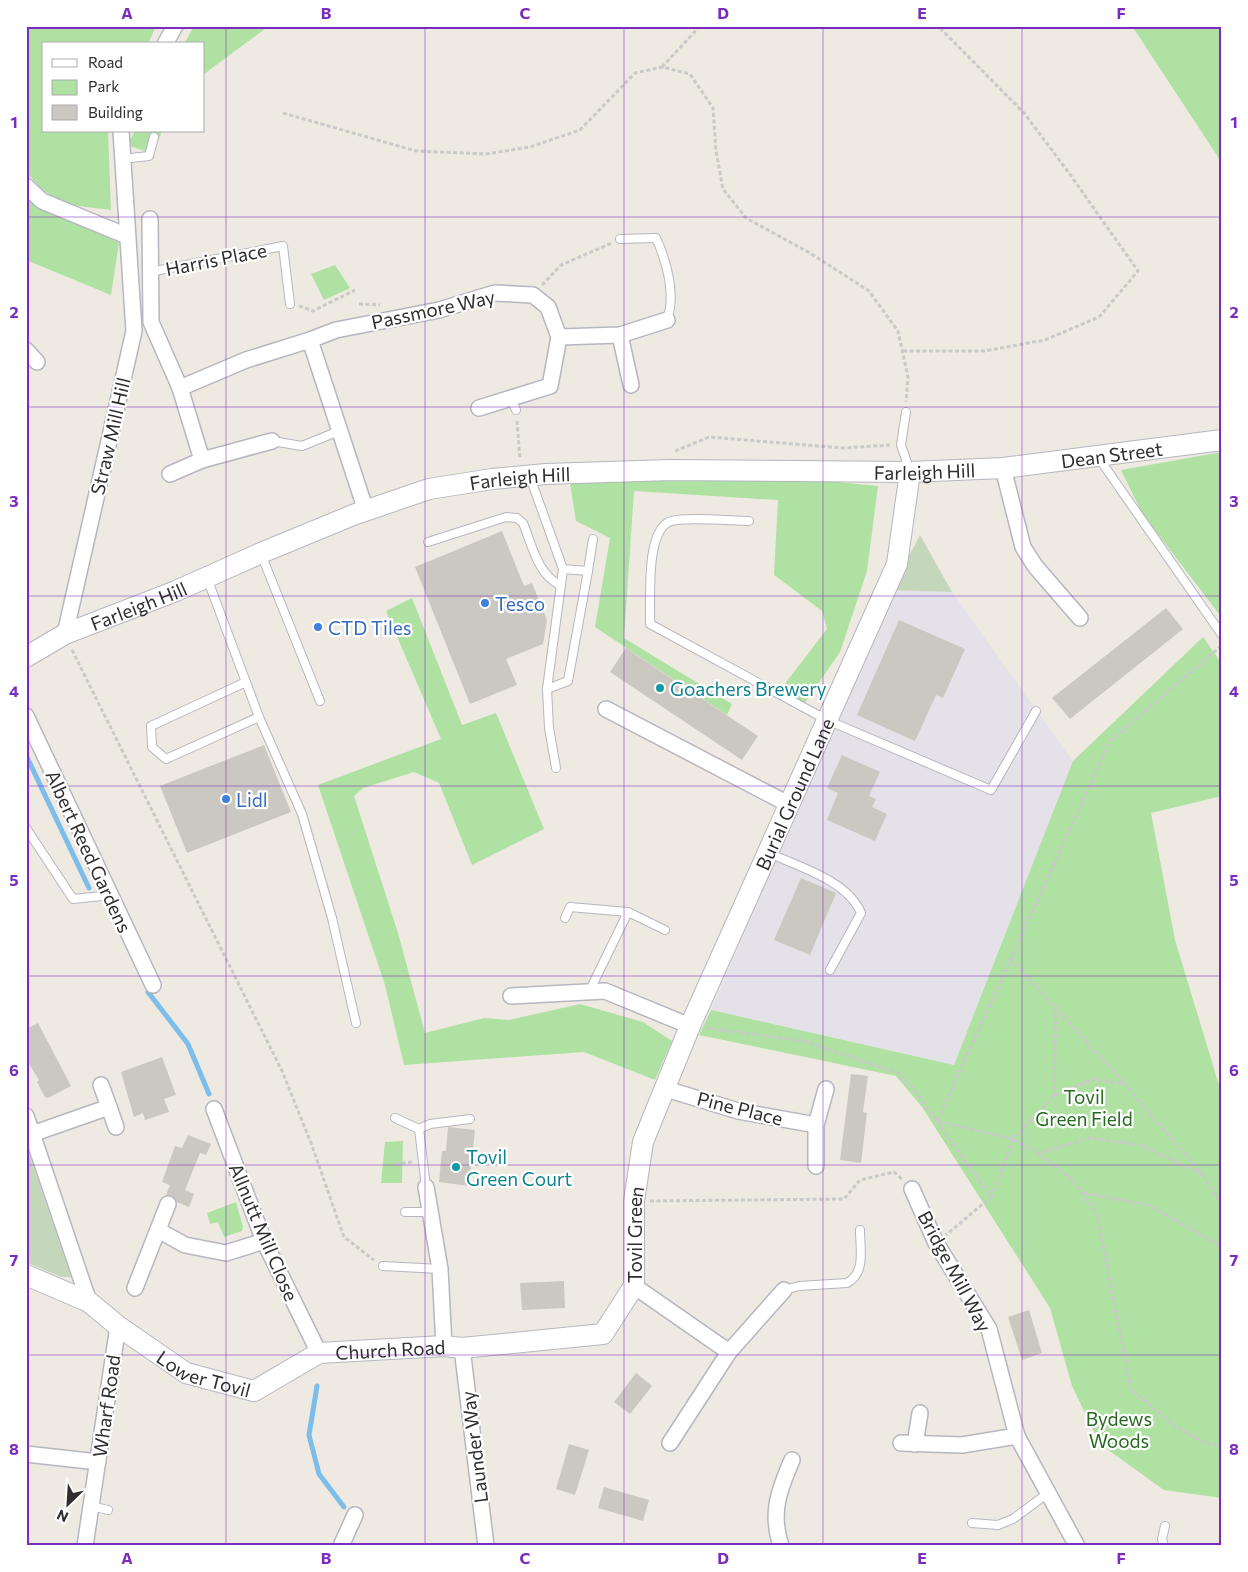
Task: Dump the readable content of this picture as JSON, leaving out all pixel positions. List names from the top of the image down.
{
  "streets": {
    "street": [
      "Harris Place",
      "Passmore Way",
      "Straw Mill Hill",
      "Dean Street",
      "Farleigh Hill",
      "Burial Ground Lane",
      "Albert Reed Gardens",
      "Pine Place",
      "Allnutt Mill Close",
      "Tovil Green",
      "Bridge Mill Way",
      "Church Road",
      "Lower Tovil",
      "Wharf Road",
      "Launder Way"
    ]
  },
  "crossings": [
    ["Harris Place", "Passmore Way"],
    ["Straw Mill Hill", "Farleigh Hill"],
    ["Dean Street", "Farleigh Hill"],
    ["Farleigh Hill", "Burial Ground Lane"],
    ["Burial Ground Lane", "Tovil Green"],
    ["Pine Place", "Tovil Green"],
    ["Allnutt Mill Close", "Church Road"],
    ["Allnutt Mill Close", "Lower Tovil"],
    ["Tovil Green", "Church Road"],
    ["Tovil Green", "Launder Way"],
    ["Church Road", "Lower Tovil"],
    ["Church Road", "Launder Way"],
    ["Lower Tovil", "Wharf Road"]
  ],
  "parks": ["Tovil Green Field", "Bydews Woods"],
  "places": [
    "Tesco",
    "CTD Tiles",
    "Goachers Brewery",
    "Lidl",
    "Tovil Green Court"
  ],
  "legend": ["Road", "Park", "Building"],
  "north": "bottom left",
  "grid": {
    "columns": [
      "A",
      "B",
      "C",
      "D",
      "E",
      "F"
    ],
    "rows": [
      "1",
      "2",
      "3",
      "4",
      "5",
      "6",
      "7",
      "8"
    ]
  }
}
